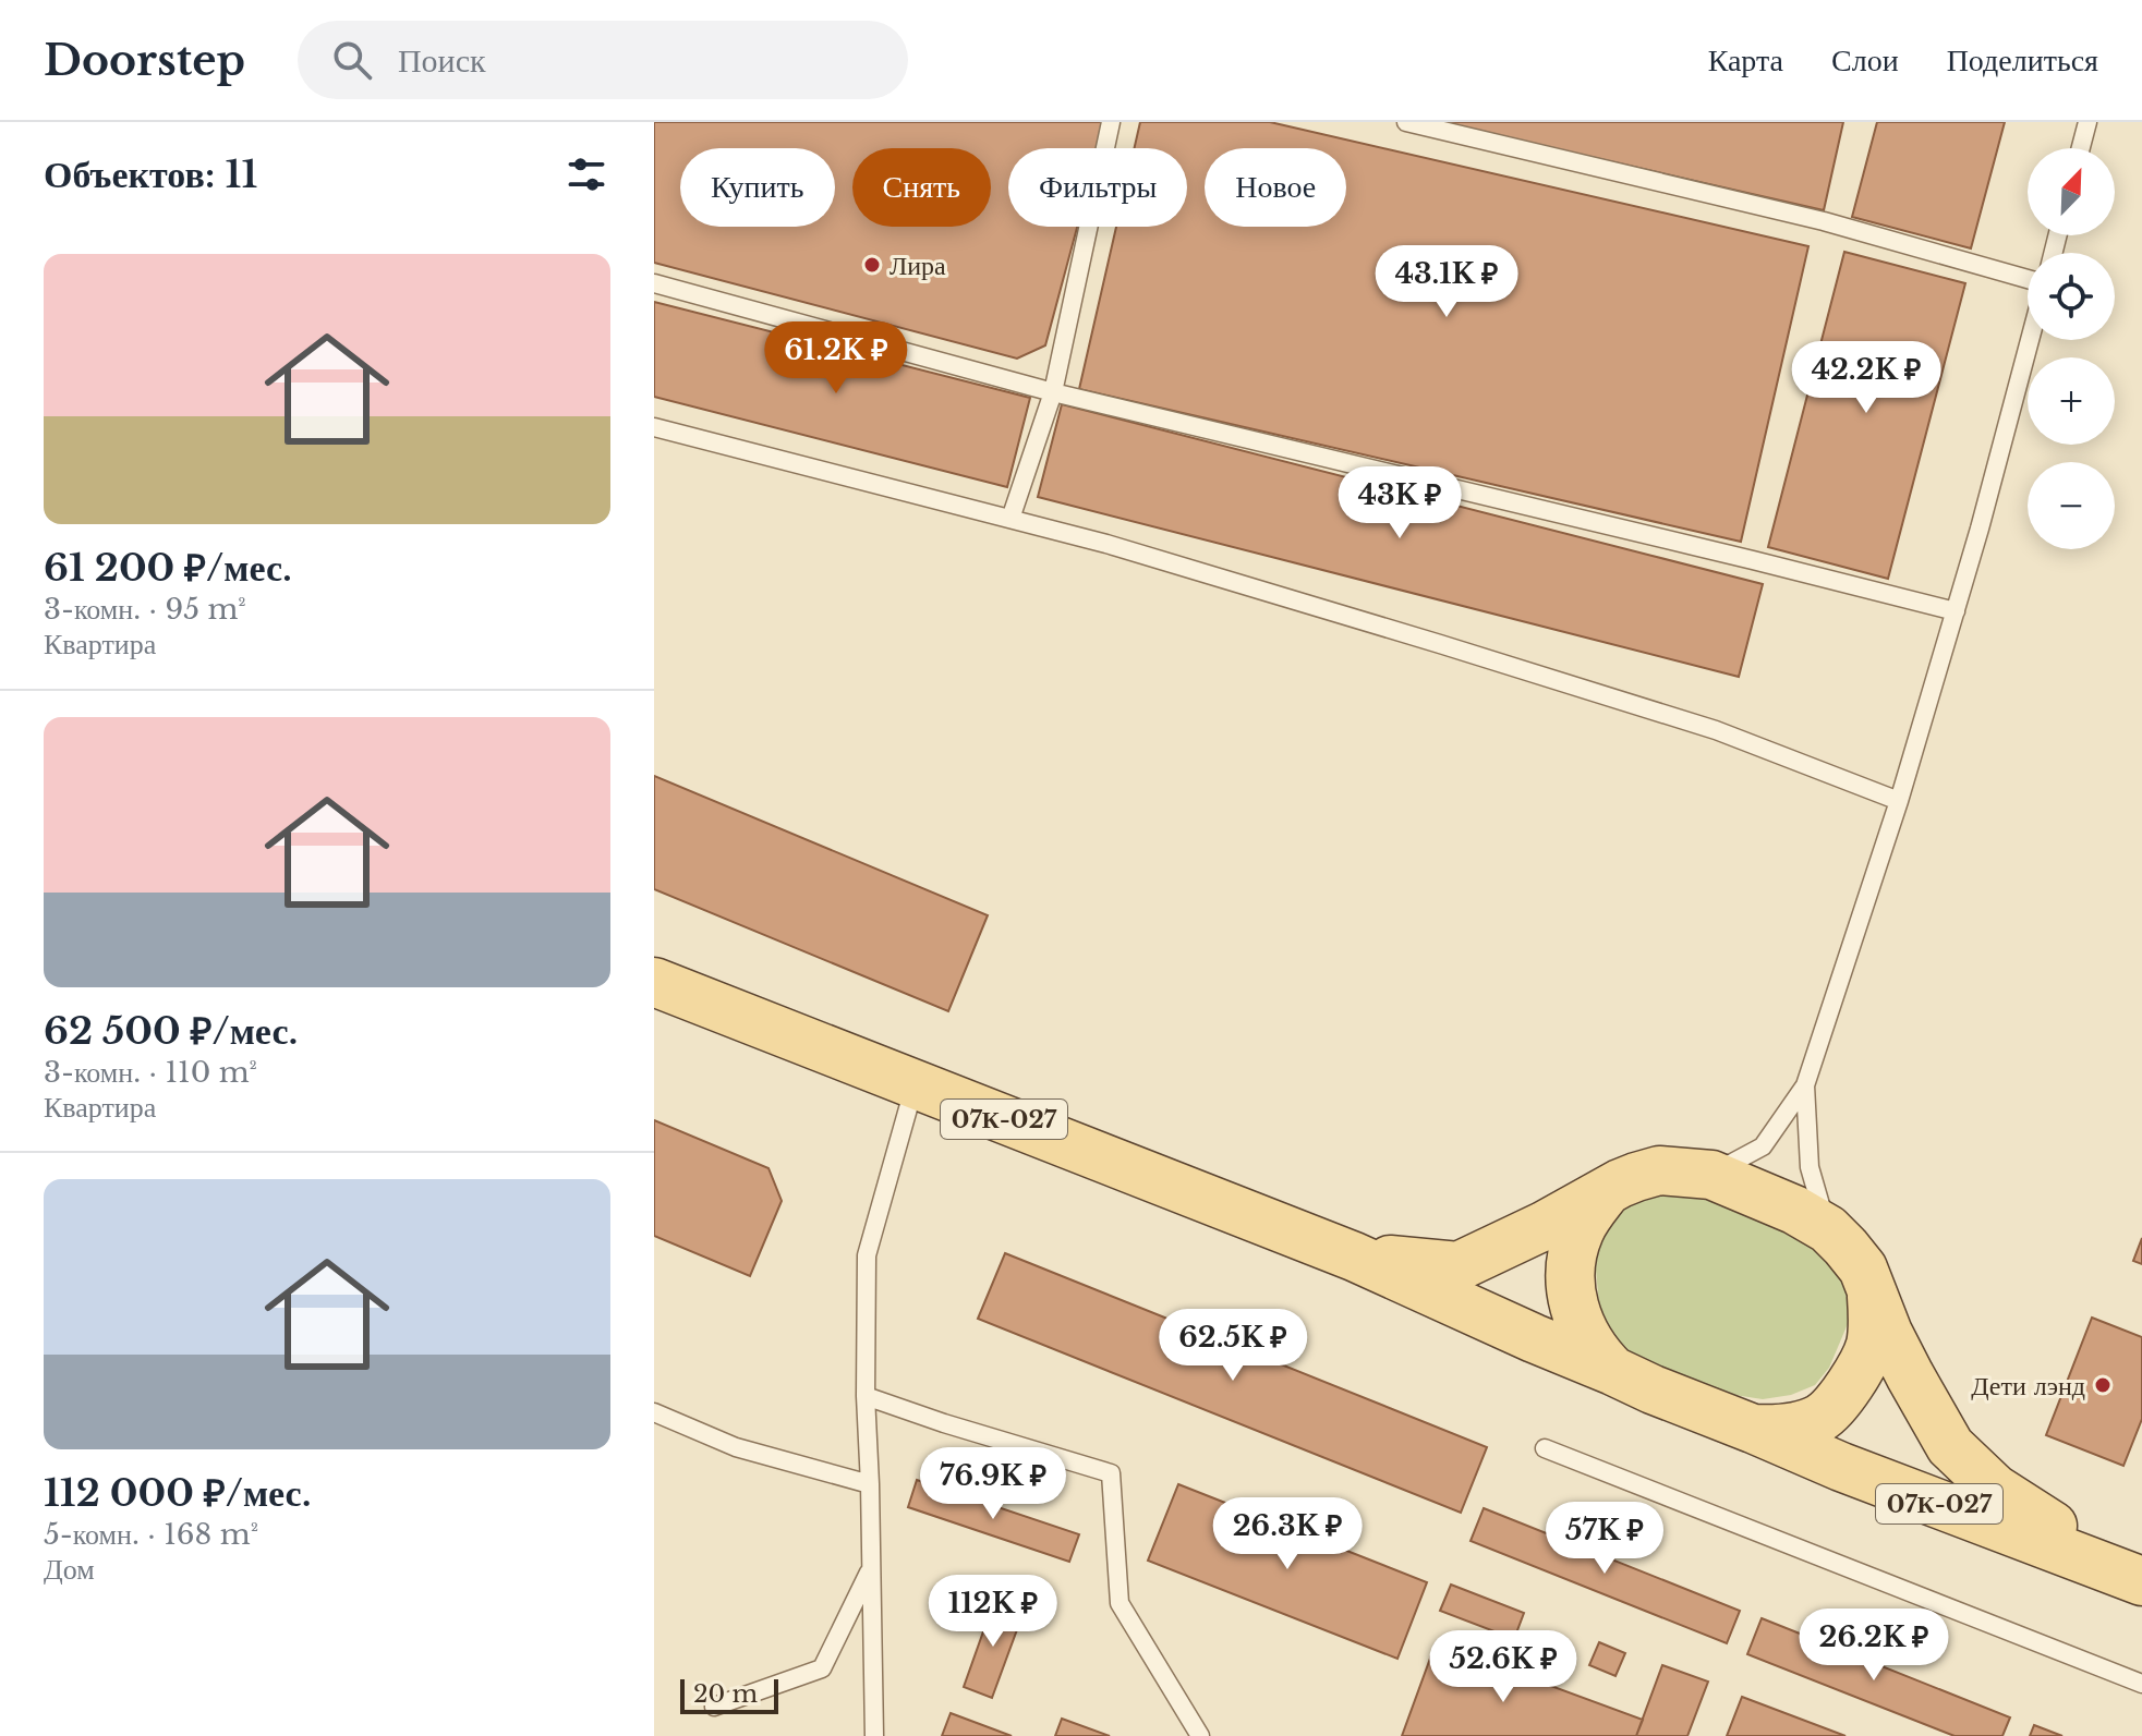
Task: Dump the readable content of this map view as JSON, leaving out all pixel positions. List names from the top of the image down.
{
  "streets": {
    "main road": ["07К-027"]
  },
  "places": ["Лира", "Дети лэнд"],
  "scale_bar": "20 m",
  "north": "top right",
  "page": {
    "header": "Doorstep",
    "search": "Поиск",
    "nav": ["Карта", "Слои", "Поделиться"],
    "heading": "Объектов: 11",
    "map_buttons": ["+", "−"],
    "chip": [
      "Купить",
      "Снять",
      "Фильтры",
      "Новое"
    ],
    "list": [
      {
        "name": "61 200 ₽/мес.",
        "note": "3-комн. · 95 m² · Квартира"
      },
      {
        "name": "62 500 ₽/мес.",
        "note": "3-комн. · 110 m² · Квартира"
      },
      {
        "name": "112 000 ₽/мес.",
        "note": "5-комн. · 168 m² · Дом"
      }
    ],
    "price": [
      "43.1K ₽",
      "61.2K ₽",
      "42.2K ₽",
      "43K ₽",
      "62.5K ₽",
      "76.9K ₽",
      "26.3K ₽",
      "57K ₽",
      "112K ₽",
      "26.2K ₽",
      "52.6K ₽"
    ],
    "scale": "20 m"
  }
}
